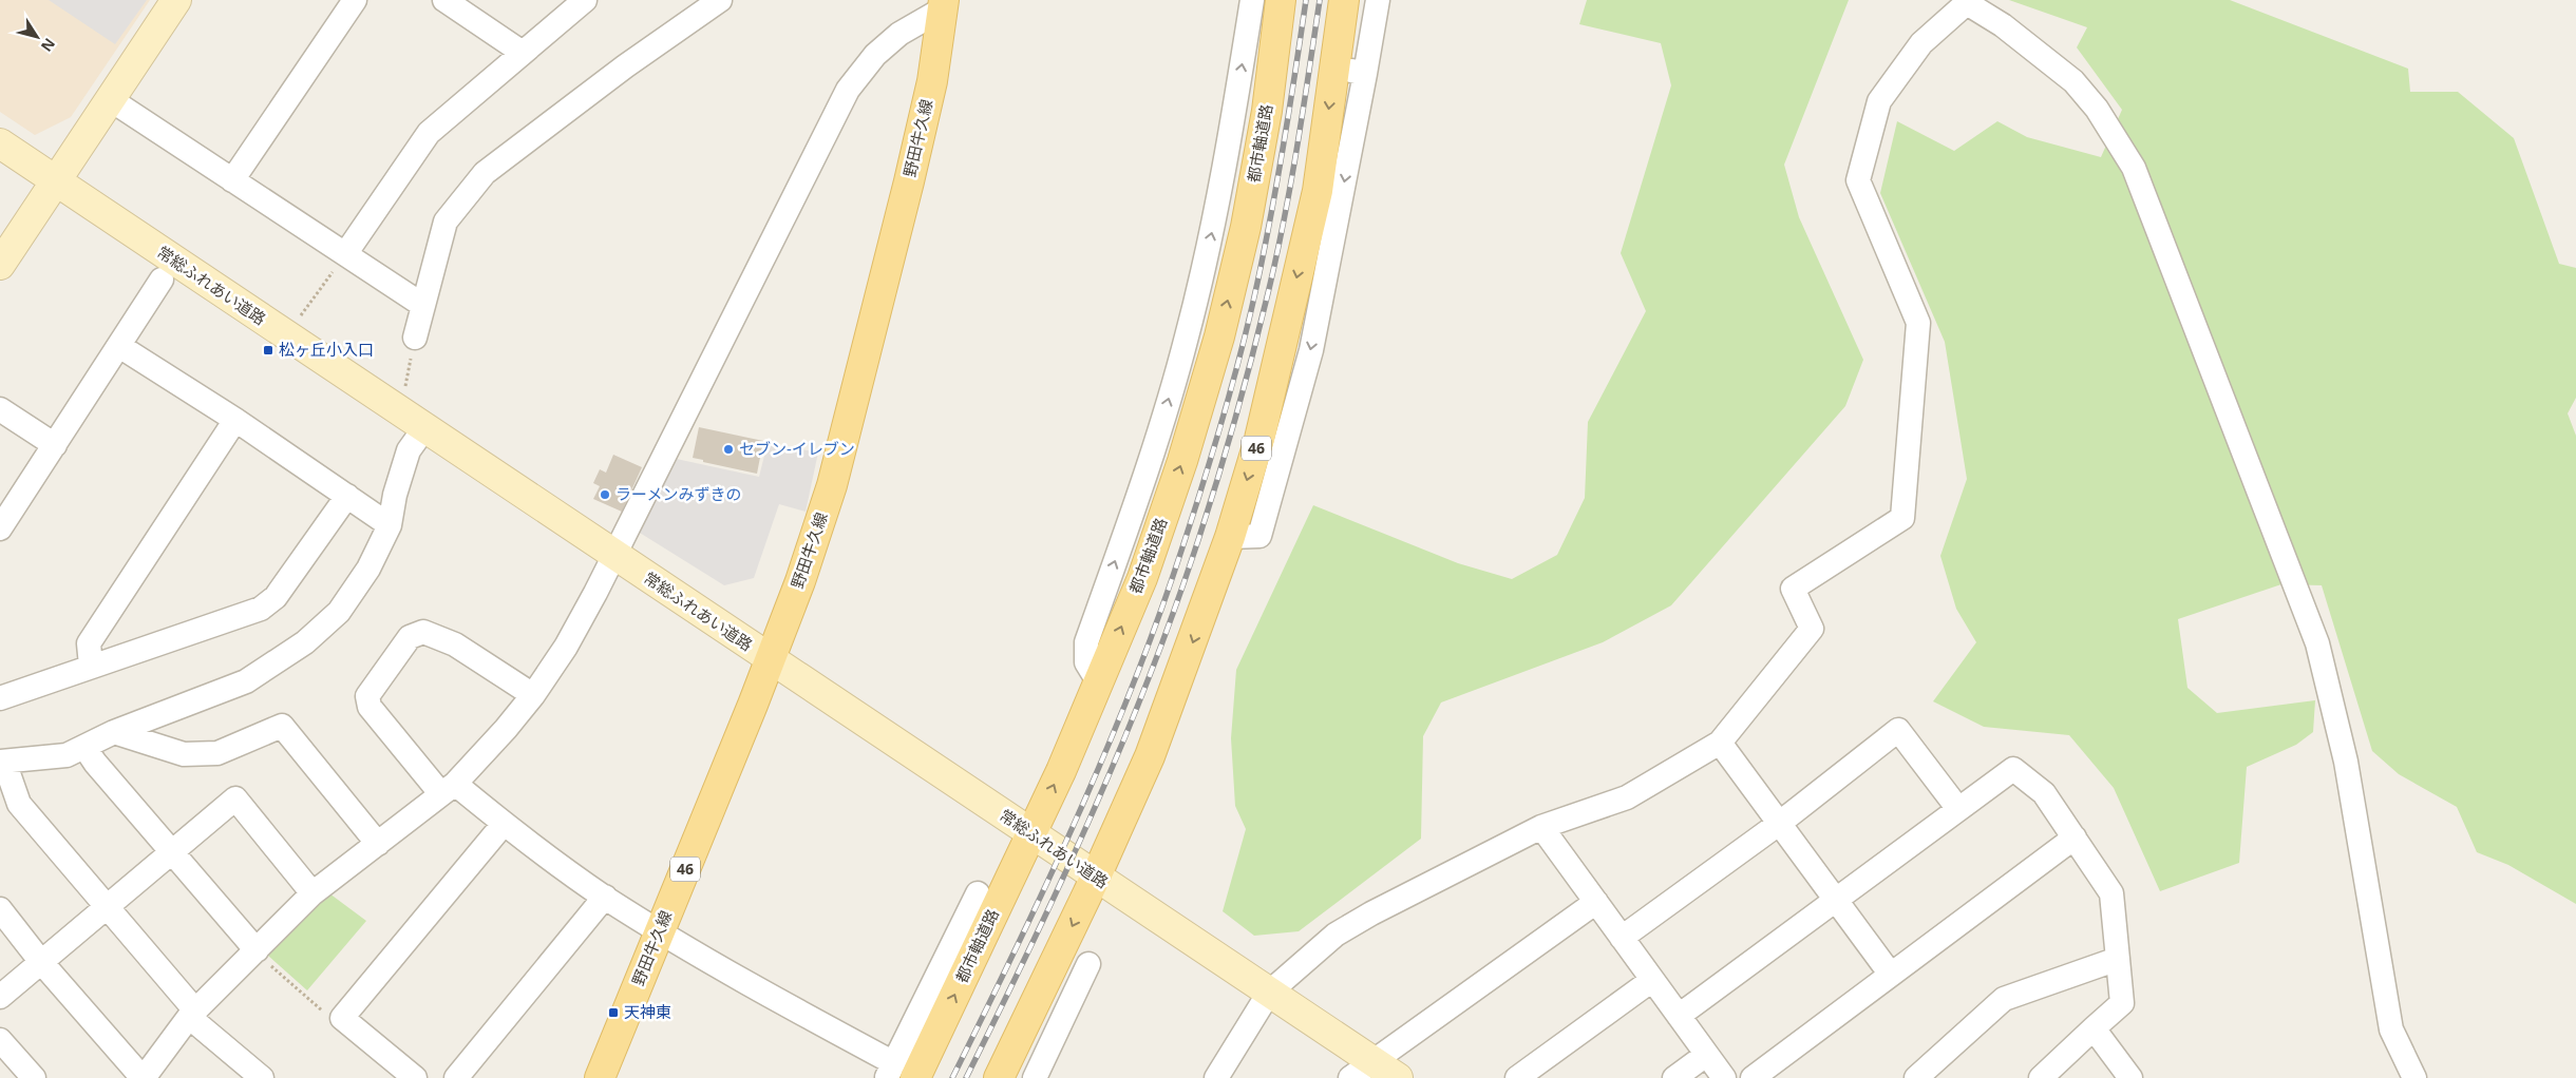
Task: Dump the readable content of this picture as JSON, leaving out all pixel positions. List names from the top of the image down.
{
  "streets": {
    "main road": ["野田牛久線", "都市軸道路", "46"],
    "street": ["常総ふれあい道路"]
  },
  "crossings": [
    ["野田牛久線", "常総ふれあい道路"],
    ["都市軸道路", "常総ふれあい道路"],
    ["常総ふれあい道路", "46"]
  ],
  "places": {
    "transit": ["松ヶ丘小入口", "天神東"],
    "other": ["セブン-イレブン", "ラーメンみずきの"]
  },
  "north": "bottom right"
}
